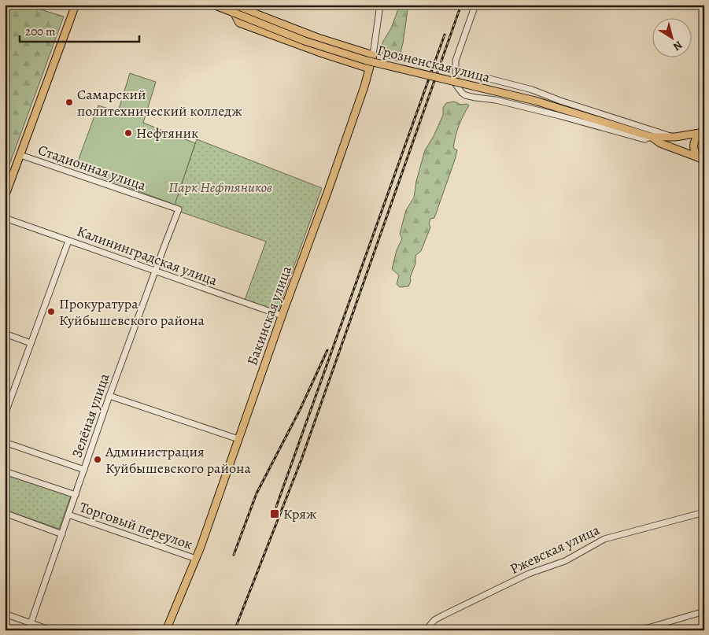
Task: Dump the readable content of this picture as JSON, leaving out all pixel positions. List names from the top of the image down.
{
  "streets": {
    "main road": ["Грозненская улица", "Бакинская улица"],
    "street": [
      "Стадионная улица",
      "Калининградская улица",
      "Зелёная улица",
      "Торговый переулок",
      "Ржевская улица"
    ]
  },
  "crossings": [
    ["Стадионная улица", "Зелёная улица"],
    ["Калининградская улица", "Бакинская улица"],
    ["Калининградская улица", "Зелёная улица"],
    ["Бакинская улица", "Торговый переулок"],
    ["Зелёная улица", "Торговый переулок"]
  ],
  "parks": ["Парк Нефтяников"],
  "places": {
    "other": [
      "Самарский политехнический колледж",
      "Нефтяник",
      "Прокуратура Куйбышевского района",
      "Администрация Куйбышевского района"
    ],
    "transit": ["Кряж"]
  },
  "scale_bar": "200 m",
  "north": "bottom right"
}
